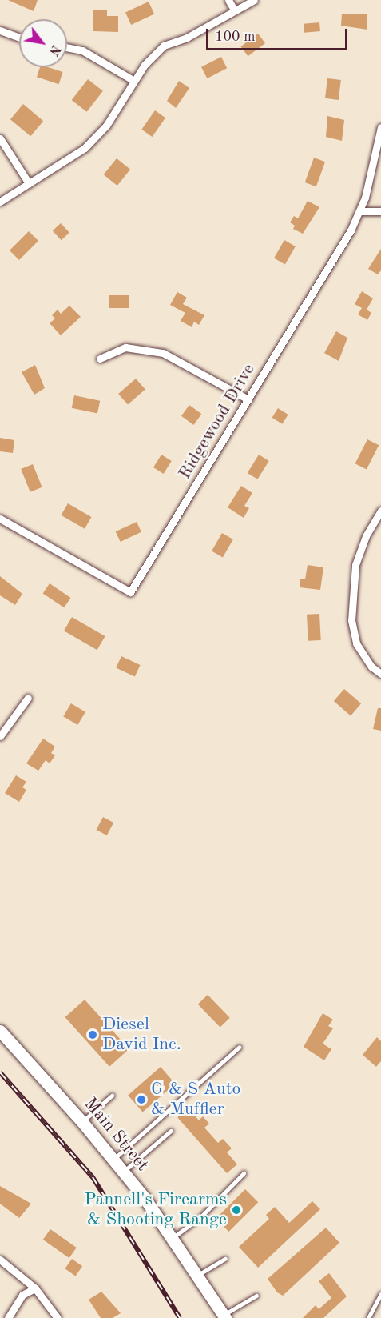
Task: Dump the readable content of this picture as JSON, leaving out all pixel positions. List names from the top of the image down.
{
  "streets": {
    "main road": ["Main Street"],
    "street": ["Ridgewood Drive"]
  },
  "places": ["Diesel David Inc.", "G & S Auto & Muffler", "Pannell's Firearms & Shooting Range"],
  "scale_bar": "100 m",
  "north": "bottom right"
}
